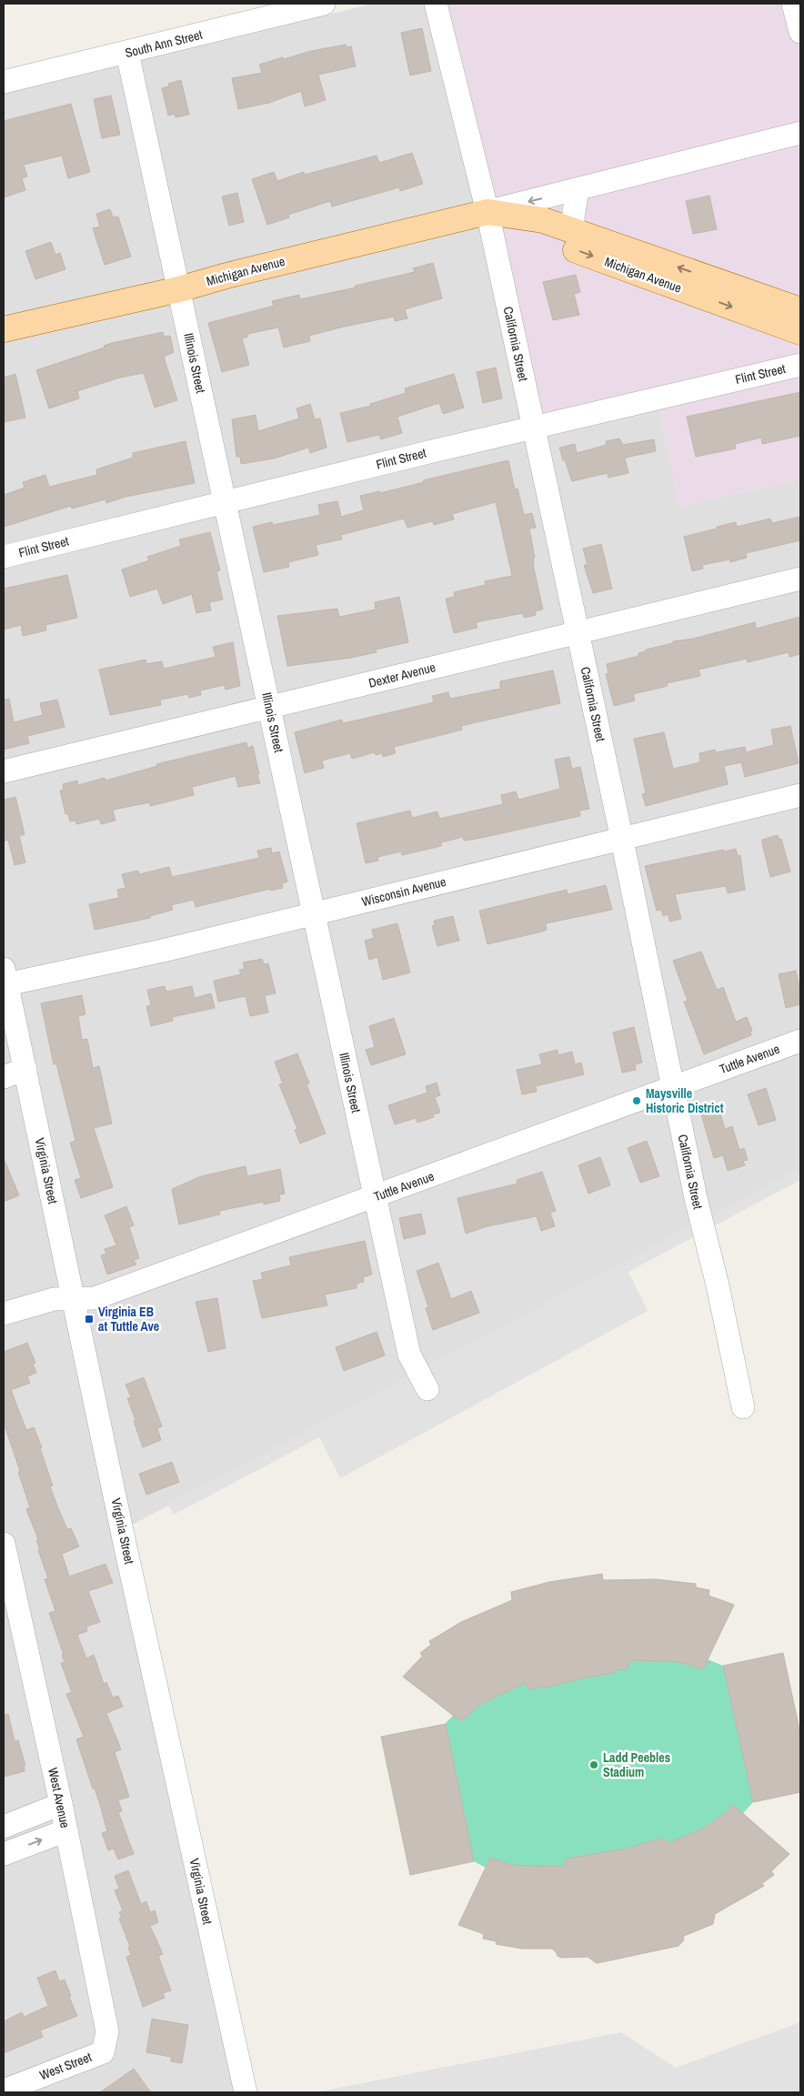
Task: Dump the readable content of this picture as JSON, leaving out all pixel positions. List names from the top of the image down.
{
  "streets": {
    "main road": ["Michigan Avenue"],
    "street": [
      "South Ann Street",
      "California Street",
      "Illinois Street",
      "Flint Street",
      "Dexter Avenue",
      "Wisconsin Avenue",
      "Tuttle Avenue",
      "Virginia Street",
      "West Avenue",
      "West Street"
    ]
  },
  "crossings": [
    ["South Ann Street", "Illinois Street"],
    ["Michigan Avenue", "California Street"],
    ["Michigan Avenue", "Illinois Street"],
    ["California Street", "Flint Street"],
    ["California Street", "Dexter Avenue"],
    ["California Street", "Wisconsin Avenue"],
    ["California Street", "Tuttle Avenue"],
    ["Illinois Street", "Flint Street"],
    ["Illinois Street", "Dexter Avenue"],
    ["Illinois Street", "Wisconsin Avenue"],
    ["Illinois Street", "Tuttle Avenue"],
    ["Wisconsin Avenue", "Virginia Street"],
    ["Tuttle Avenue", "Virginia Street"],
    ["West Avenue", "West Street"]
  ],
  "places": {
    "other": ["Maysville Historic District", "Ladd Peebles Stadium"],
    "transit": ["Virginia EB at Tuttle Ave"]
  }
}
